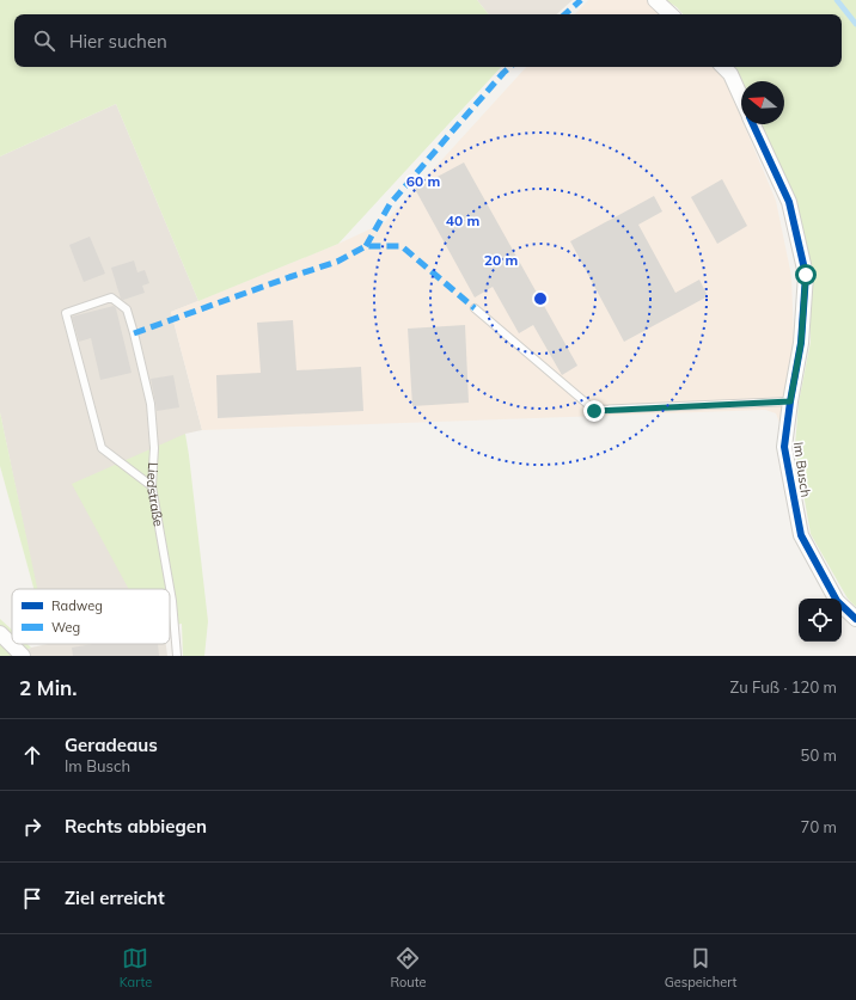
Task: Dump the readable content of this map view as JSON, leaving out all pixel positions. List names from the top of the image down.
{
  "streets": {
    "street": ["Im Busch"],
    "lane": ["Liedstraße"]
  },
  "legend": ["Radweg", "Weg"],
  "north": "left",
  "page": {
    "search": "Hier suchen",
    "heading": ["2 Min.", "Zu Fuß · 120 m"],
    "list": [
      ["Geradeaus", "Im Busch", "50 m"],
      ["Rechts abbiegen", "70 m"],
      "Ziel erreicht"
    ],
    "nav": ["Karte", "Route", "Gespeichert"]
  },
  "rings": ["60 m", "40 m", "20 m"]
}
